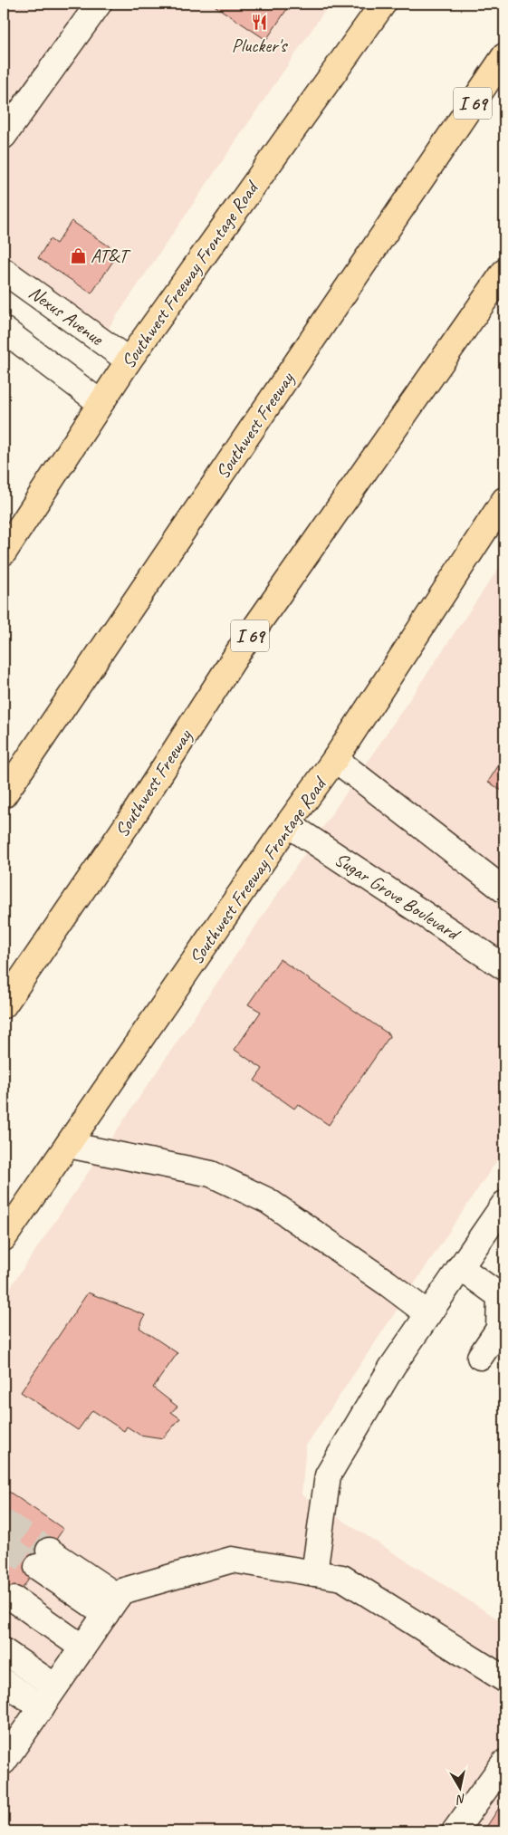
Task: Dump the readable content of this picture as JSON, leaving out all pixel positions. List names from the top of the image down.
{
  "streets": {
    "main road": ["I 69", "Southwest Freeway Frontage Road", "Southwest Freeway"],
    "street": ["Nexus Avenue", "Sugar Grove Boulevard"]
  },
  "crossings": [
    ["Southwest Freeway Frontage Road", "Nexus Avenue"],
    ["Southwest Freeway Frontage Road", "Sugar Grove Boulevard"]
  ],
  "places": {
    "restaurant": ["Plucker's"],
    "shop": ["AT&T"]
  },
  "north": "bottom"
}
